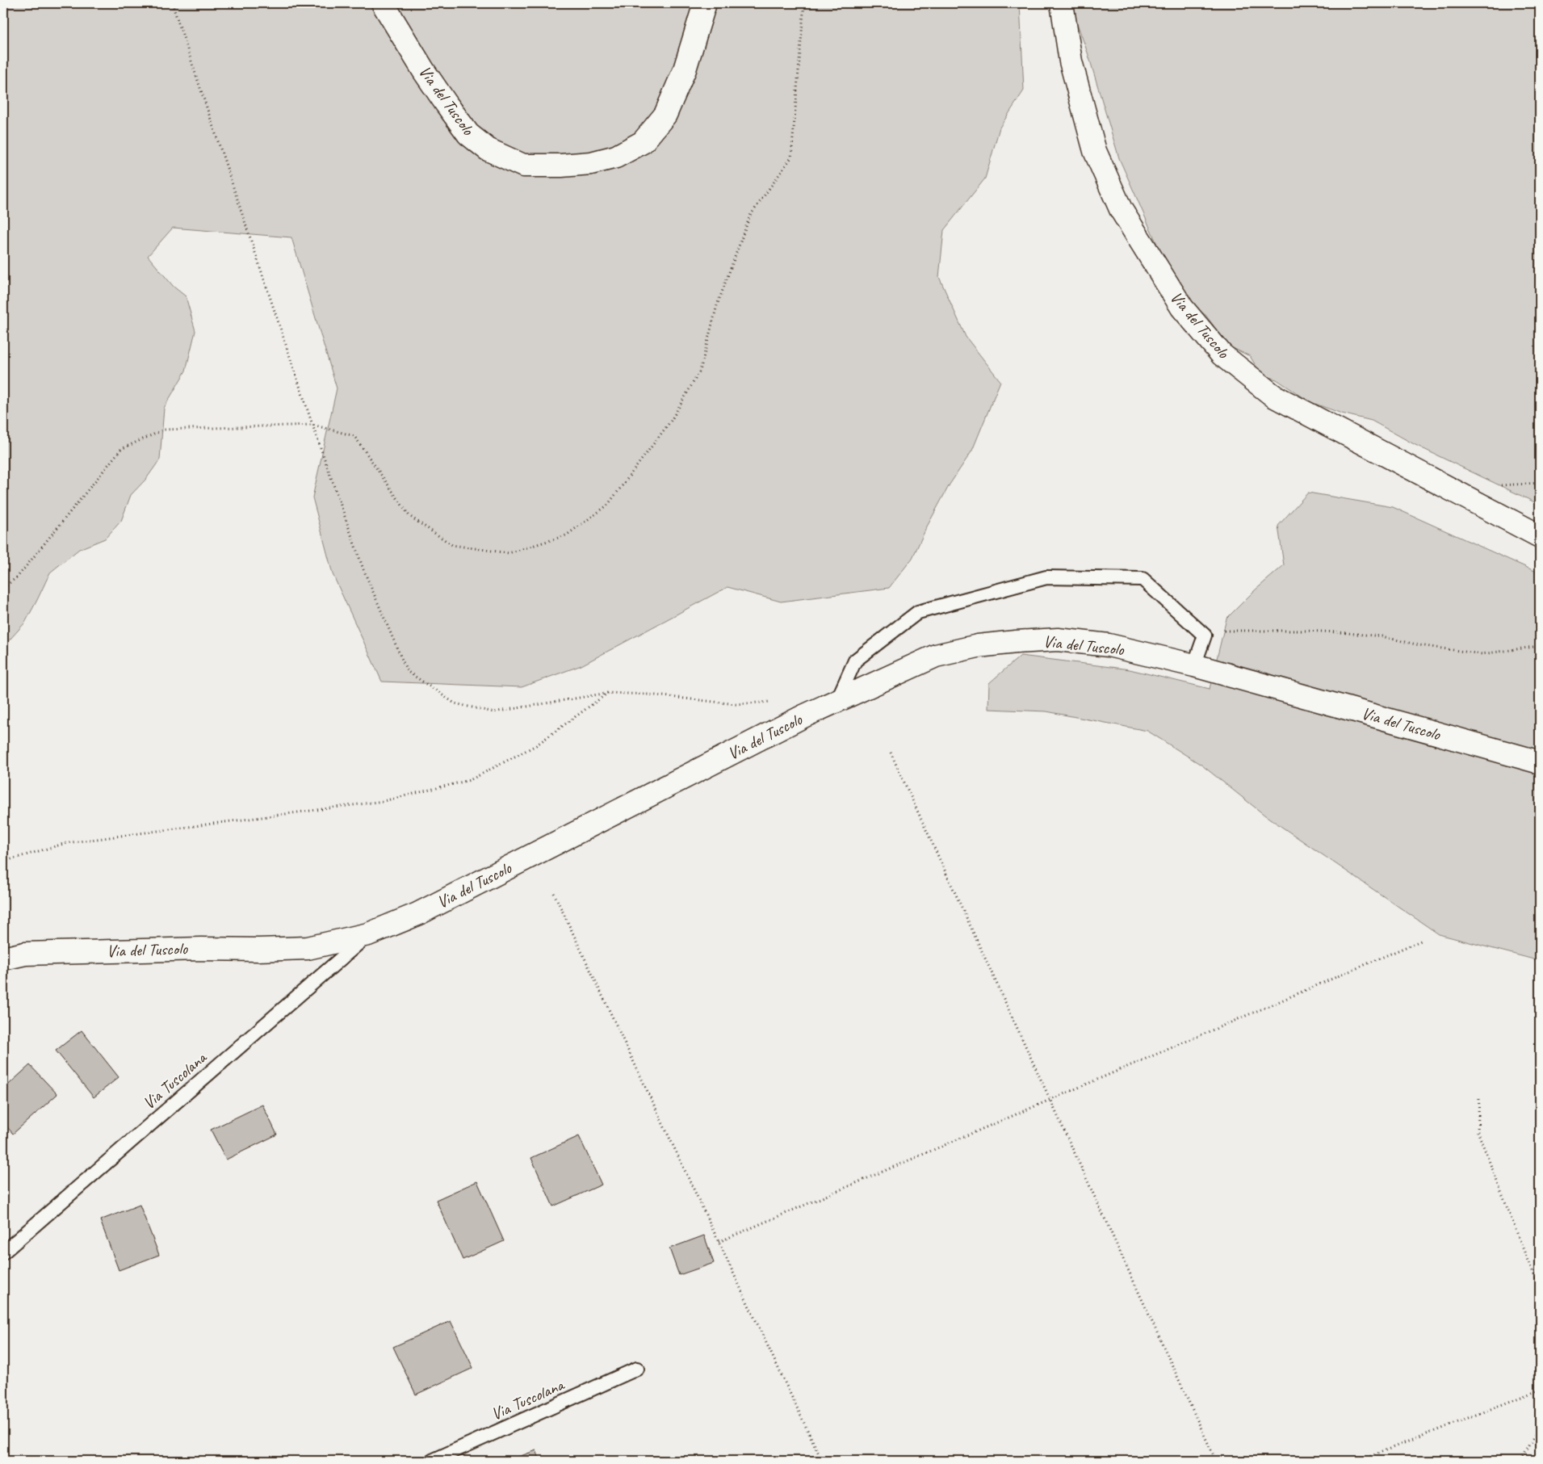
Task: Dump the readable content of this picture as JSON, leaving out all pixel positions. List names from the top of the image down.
{
  "streets": {
    "street": ["Via del Tuscolo"],
    "lane": ["Via Tuscolana"]
  },
  "crossings": [
    ["Via del Tuscolo", "Via Tuscolana"]
  ]
}
